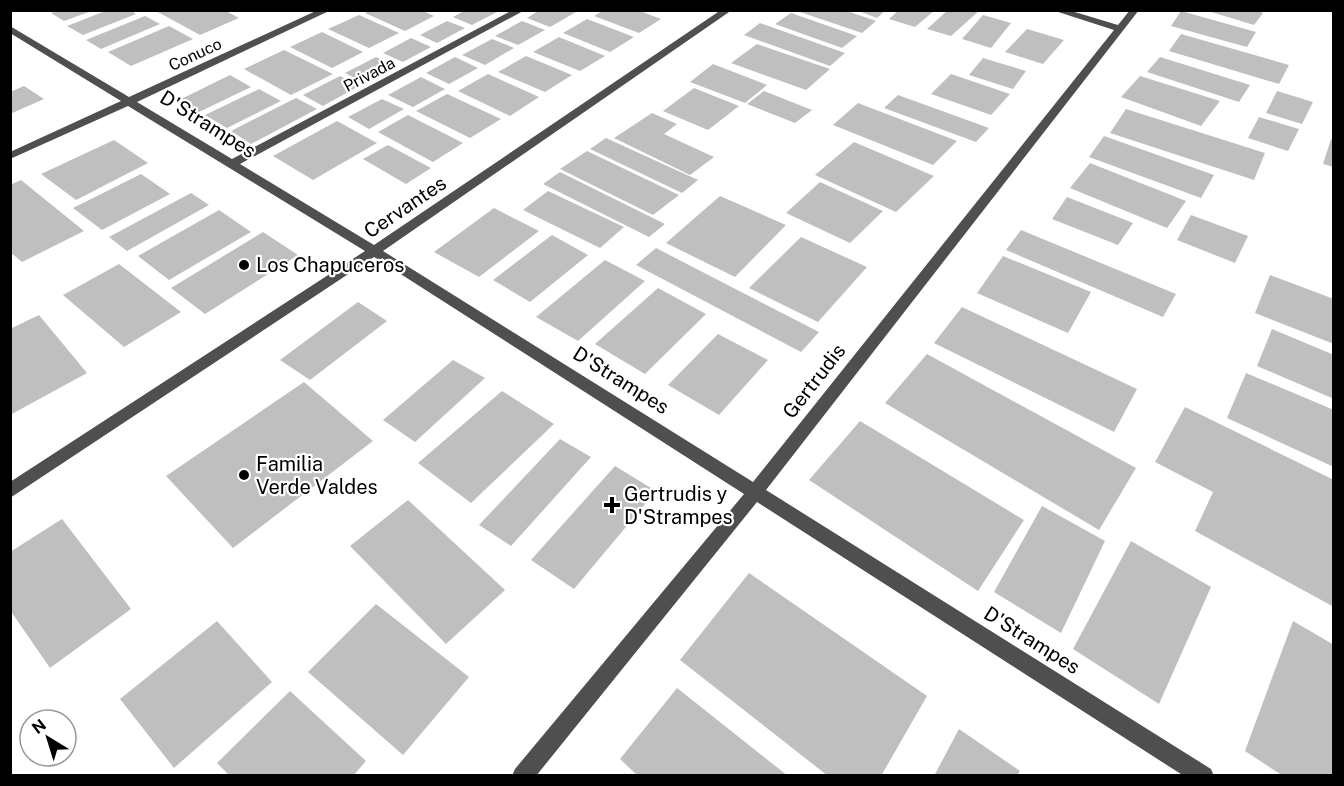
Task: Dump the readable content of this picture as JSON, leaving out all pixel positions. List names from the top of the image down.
{
  "streets": {
    "street": [
      "Conuco",
      "Privada",
      "D'Strampes",
      "Cervantes",
      "Gertrudis"
    ]
  },
  "crossings": [
    ["Conuco", "D'Strampes"],
    ["Privada", "D'Strampes"],
    ["D'Strampes", "Cervantes"],
    ["D'Strampes", "Gertrudis"]
  ],
  "places": {
    "other": ["Los Chapuceros", "Familia Verde Valdes"],
    "health": ["Gertrudis y D'Strampes"]
  },
  "north": "top left"
}
